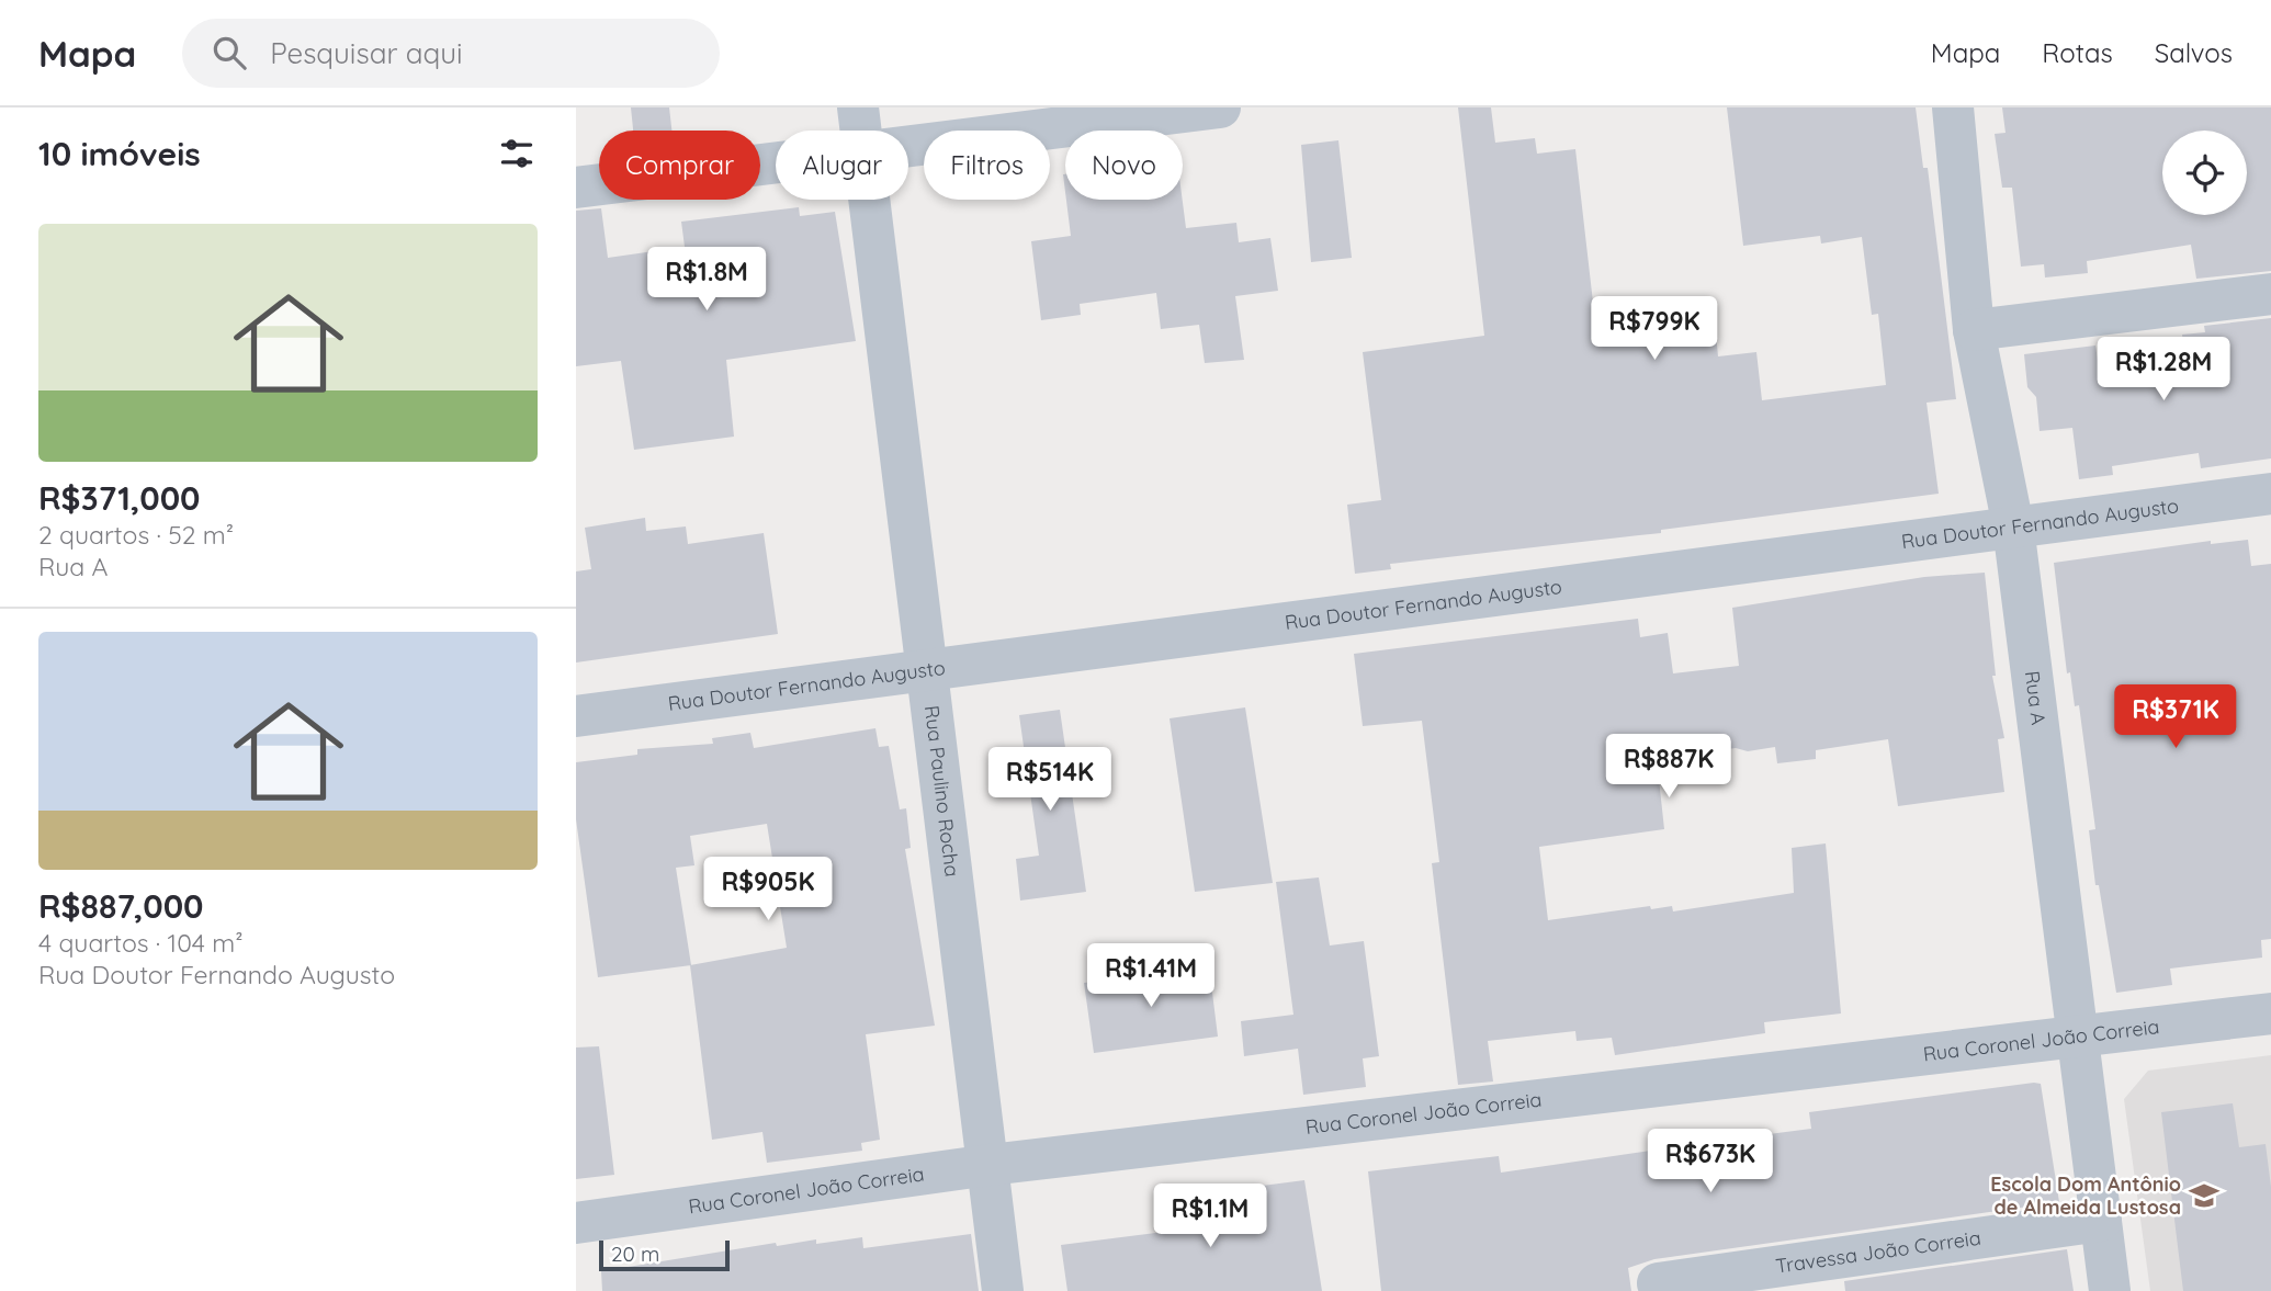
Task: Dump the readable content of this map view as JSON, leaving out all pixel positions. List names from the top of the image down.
{
  "streets": {
    "street": [
      "Rua Doutor Fernando Augusto",
      "Rua A",
      "Rua Paulino Rocha",
      "Rua Coronel João Correia",
      "Travessa João Correia"
    ]
  },
  "crossings": [
    ["Rua Doutor Fernando Augusto", "Rua A"],
    ["Rua Doutor Fernando Augusto", "Rua Paulino Rocha"],
    ["Rua A", "Rua Coronel João Correia"],
    ["Rua A", "Travessa João Correia"],
    ["Rua Paulino Rocha", "Rua Coronel João Correia"]
  ],
  "places": {
    "school or university": ["Escola Dom Antônio de Almeida Lustosa"]
  },
  "scale_bar": "20 m",
  "page": {
    "header": "Mapa",
    "search": "Pesquisar aqui",
    "nav": ["Mapa", "Rotas", "Salvos"],
    "heading": "10 imóveis",
    "chip": [
      "Comprar",
      "Alugar",
      "Filtros",
      "Novo"
    ],
    "list": [
      {
        "name": "R$371,000",
        "note": "2 quartos · 52 m² · Rua A"
      },
      {
        "name": "R$887,000",
        "note": "4 quartos · 104 m² · Rua Doutor Fernando Augusto"
      }
    ],
    "price": [
      "R$1.8M",
      "R$799K",
      "R$1.28M",
      "R$371K",
      "R$887K",
      "R$514K",
      "R$905K",
      "R$1.41M",
      "R$673K",
      "R$1.1M"
    ],
    "scale": "20 m"
  }
}
